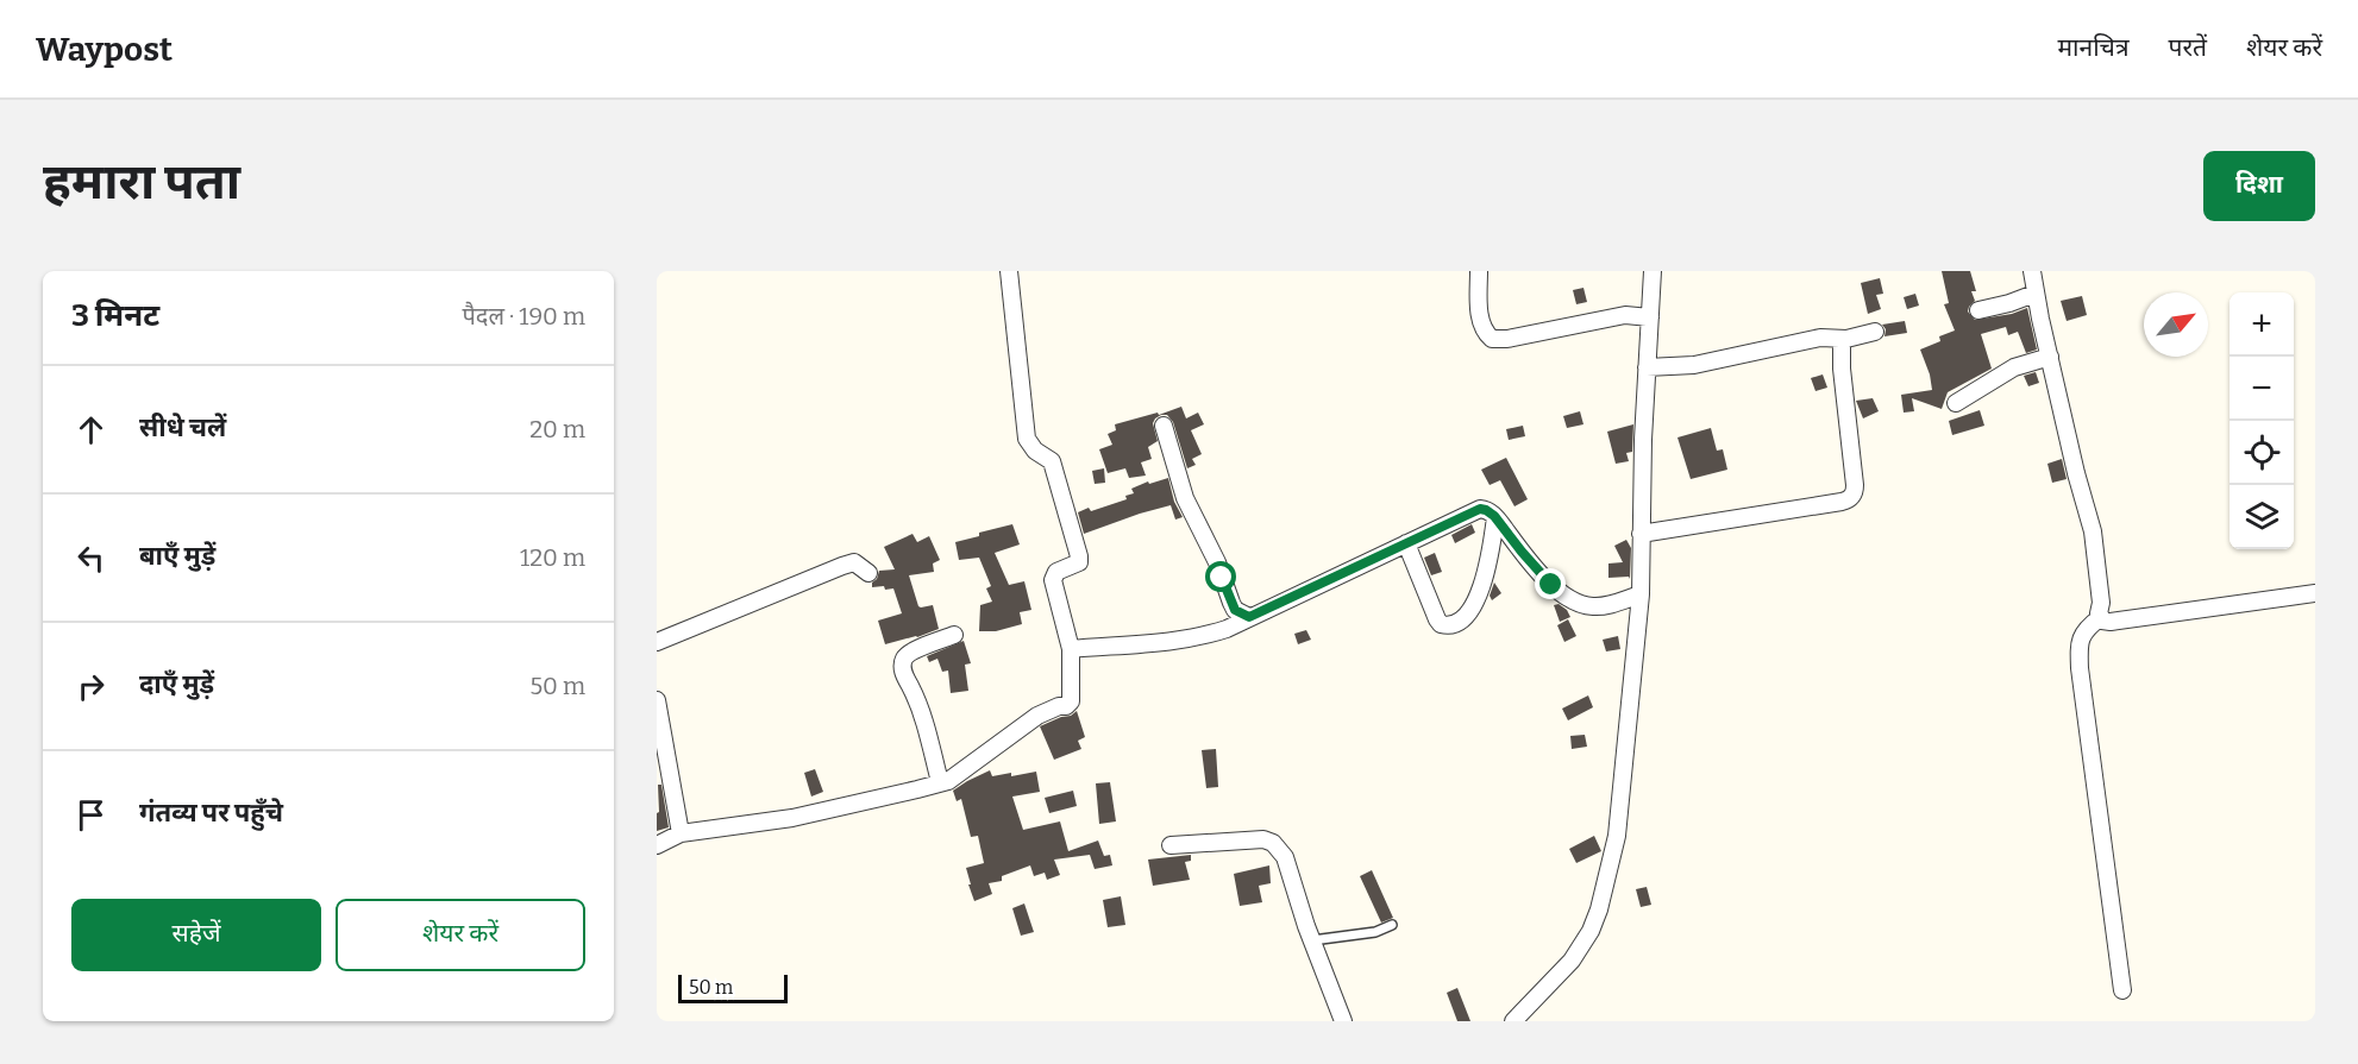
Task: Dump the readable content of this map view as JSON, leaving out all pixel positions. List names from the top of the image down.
{
  "scale_bar": "50 m",
  "north": "top right",
  "page": {
    "header": "Waypost",
    "nav": ["मानचित्र", "परतें", "शेयर करें"],
    "buttons": [
      "दिशा",
      ["सहेजें", "शेयर करें"]
    ],
    "title": "हमारा पता",
    "heading": ["3 मिनट", "पैदल · 190 m"],
    "map_buttons": ["+", "−"],
    "list": [
      ["सीधे चलें", "20 m"],
      ["बाएँ मुड़ें", "120 m"],
      ["दाएँ मुड़ें", "50 m"],
      "गंतव्य पर पहुँचे"
    ],
    "scale": "50 m"
  }
}
